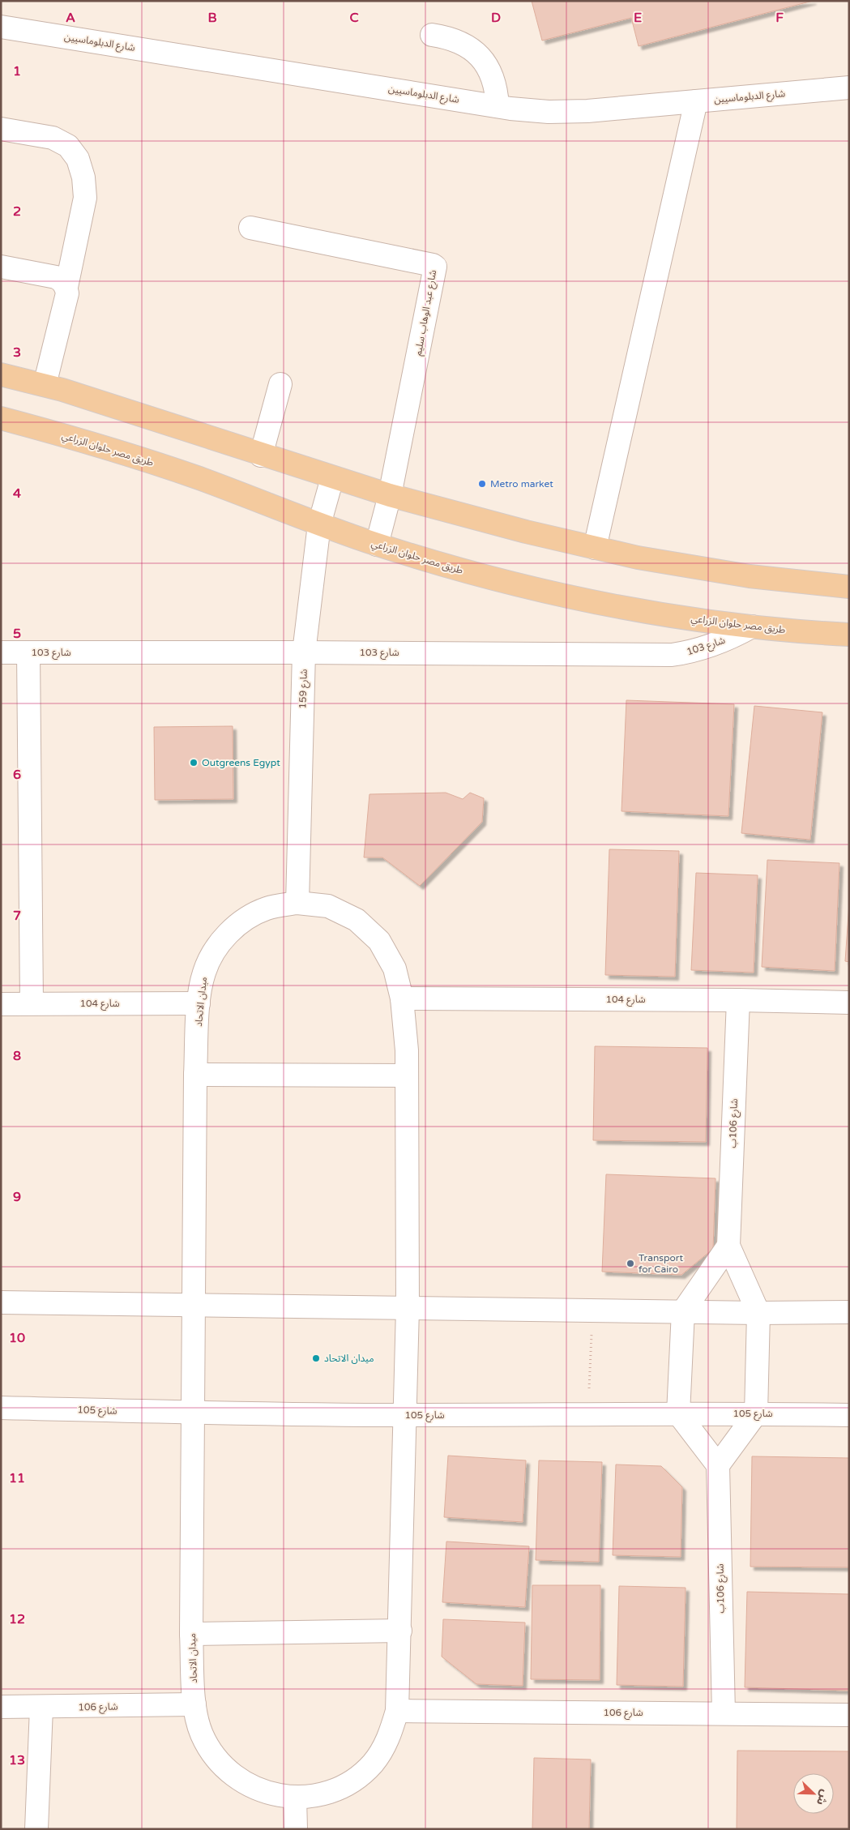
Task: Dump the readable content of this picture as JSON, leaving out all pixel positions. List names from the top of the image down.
{
  "streets": {
    "main road": ["طريق مصر حلوان الزراعي"],
    "street": [
      "شارع الدبلوماسيين",
      "شارع عبد الوهاب سليم",
      "شارع 103",
      "شارع 159",
      "شارع 104",
      "ميدان الاتحاد",
      "شارع 106ب",
      "شارع 105",
      "شارع 106"
    ]
  },
  "crossings": [
    ["شارع عبد الوهاب سليم", "طريق مصر حلوان الزراعي"],
    ["طريق مصر حلوان الزراعي", "شارع 103"],
    ["طريق مصر حلوان الزراعي", "شارع 159"],
    ["شارع 103", "شارع 159"],
    ["شارع 159", "ميدان الاتحاد"],
    ["شارع 104", "ميدان الاتحاد"],
    ["شارع 104", "شارع 106ب"],
    ["ميدان الاتحاد", "شارع 105"],
    ["ميدان الاتحاد", "شارع 106"],
    ["شارع 106ب", "شارع 106"]
  ],
  "places": [
    "Metro market",
    "Outgreens Egypt",
    "Transport for Cairo",
    "ميدان الاتحاد"
  ],
  "north": "bottom right",
  "grid": {
    "columns": [
      "A",
      "B",
      "C",
      "D",
      "E",
      "F"
    ],
    "rows": [
      "1",
      "2",
      "3",
      "4",
      "5",
      "6",
      "7",
      "8",
      "9",
      "10",
      "11",
      "12",
      "13"
    ]
  }
}
